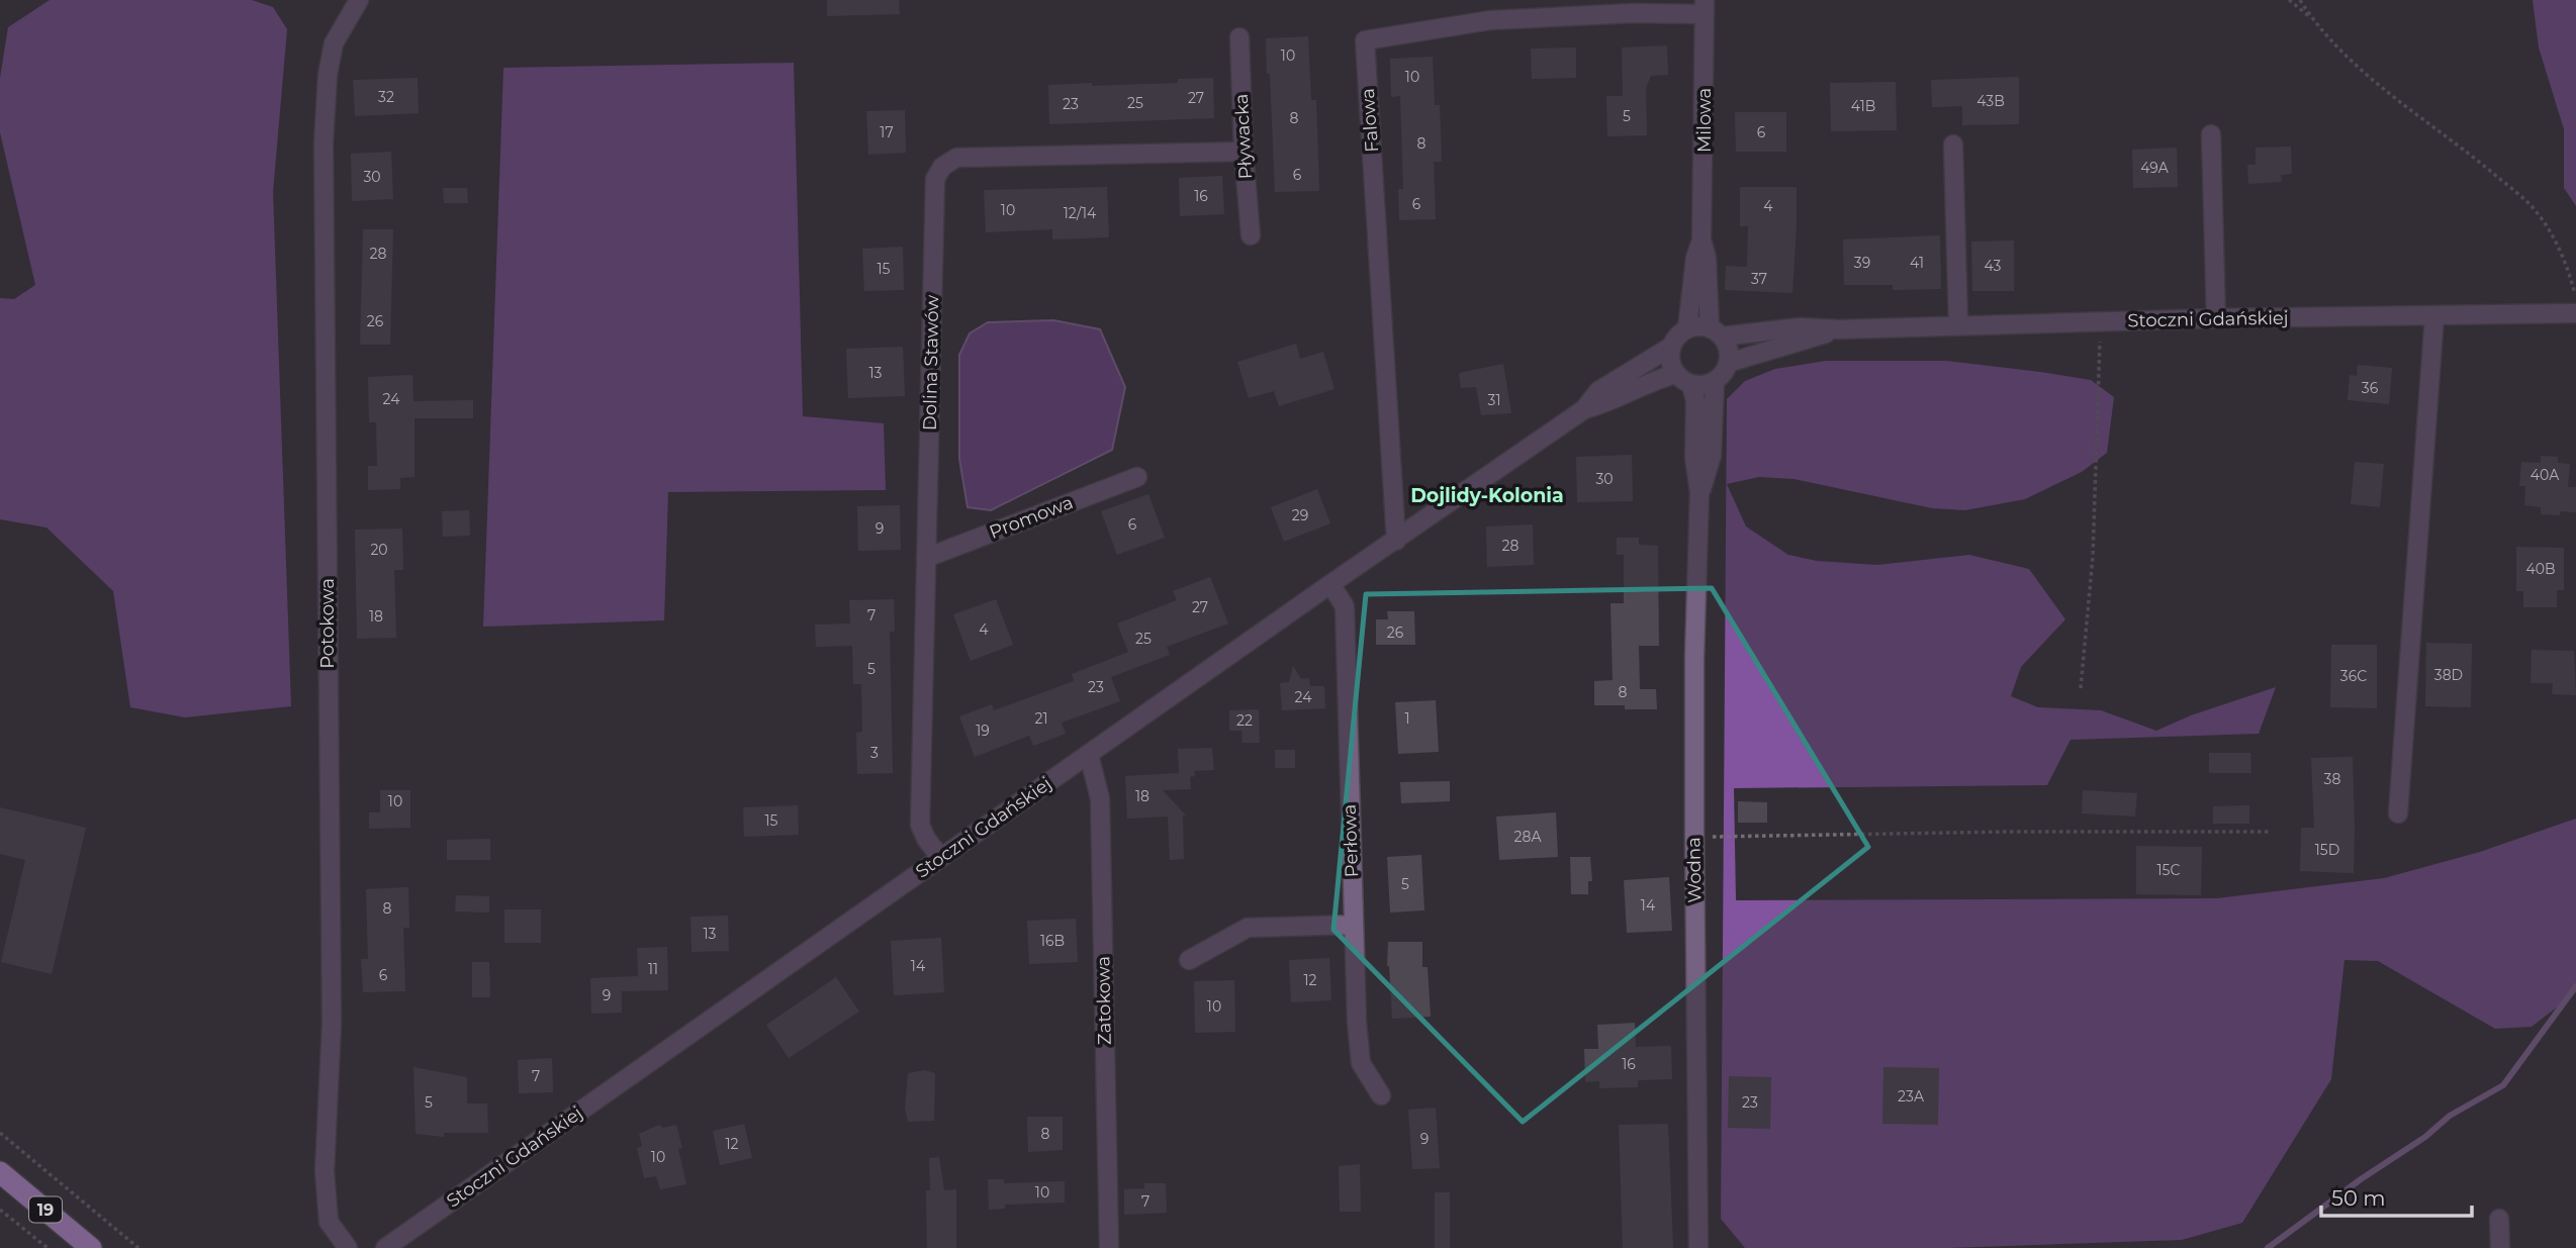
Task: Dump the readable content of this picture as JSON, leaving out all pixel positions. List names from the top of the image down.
{
  "streets": {
    "highway": ["19"],
    "street": [
      "Falowa",
      "Milowa",
      "Pływacka",
      "Stoczni Gdańskiej",
      "Dolina Stawów",
      "Promowa",
      "Potokowa",
      "Perłowa",
      "Wodna",
      "Zatokowa"
    ]
  },
  "crossings": [
    ["Falowa", "Milowa"],
    ["Falowa", "Stoczni Gdańskiej"],
    ["Milowa", "Stoczni Gdańskiej"],
    ["Milowa", "Wodna"],
    ["Pływacka", "Dolina Stawów"],
    ["Stoczni Gdańskiej", "Dolina Stawów"],
    ["Stoczni Gdańskiej", "Perłowa"],
    ["Stoczni Gdańskiej", "Wodna"],
    ["Stoczni Gdańskiej", "Zatokowa"],
    ["Dolina Stawów", "Promowa"]
  ],
  "districts": ["Dojlidy-Kolonia"],
  "house_numbers": [
    "10",
    "10",
    "32",
    "27",
    "43B",
    "25",
    "23",
    "41B",
    "5",
    "8",
    "17",
    "6",
    "8",
    "49A",
    "6",
    "30",
    "16",
    "6",
    "4",
    "10",
    "12/14",
    "28",
    "39",
    "41",
    "43",
    "15",
    "37",
    "26",
    "13",
    "36",
    "24",
    "31",
    "40A",
    "30",
    "29",
    "6",
    "9",
    "28",
    "20",
    "40B",
    "27",
    "7",
    "18",
    "4",
    "26",
    "25",
    "5",
    "38D",
    "36C",
    "23",
    "8",
    "24",
    "21",
    "1",
    "22",
    "19",
    "3",
    "38",
    "18",
    "10",
    "15",
    "28A",
    "15D",
    "15C",
    "5",
    "14",
    "8",
    "13",
    "16B",
    "14",
    "11",
    "6",
    "12",
    "9",
    "10",
    "16",
    "7",
    "23A",
    "5",
    "23",
    "8",
    "9",
    "12",
    "10",
    "10",
    "7"
  ],
  "scale_bar": "50 m"
}
